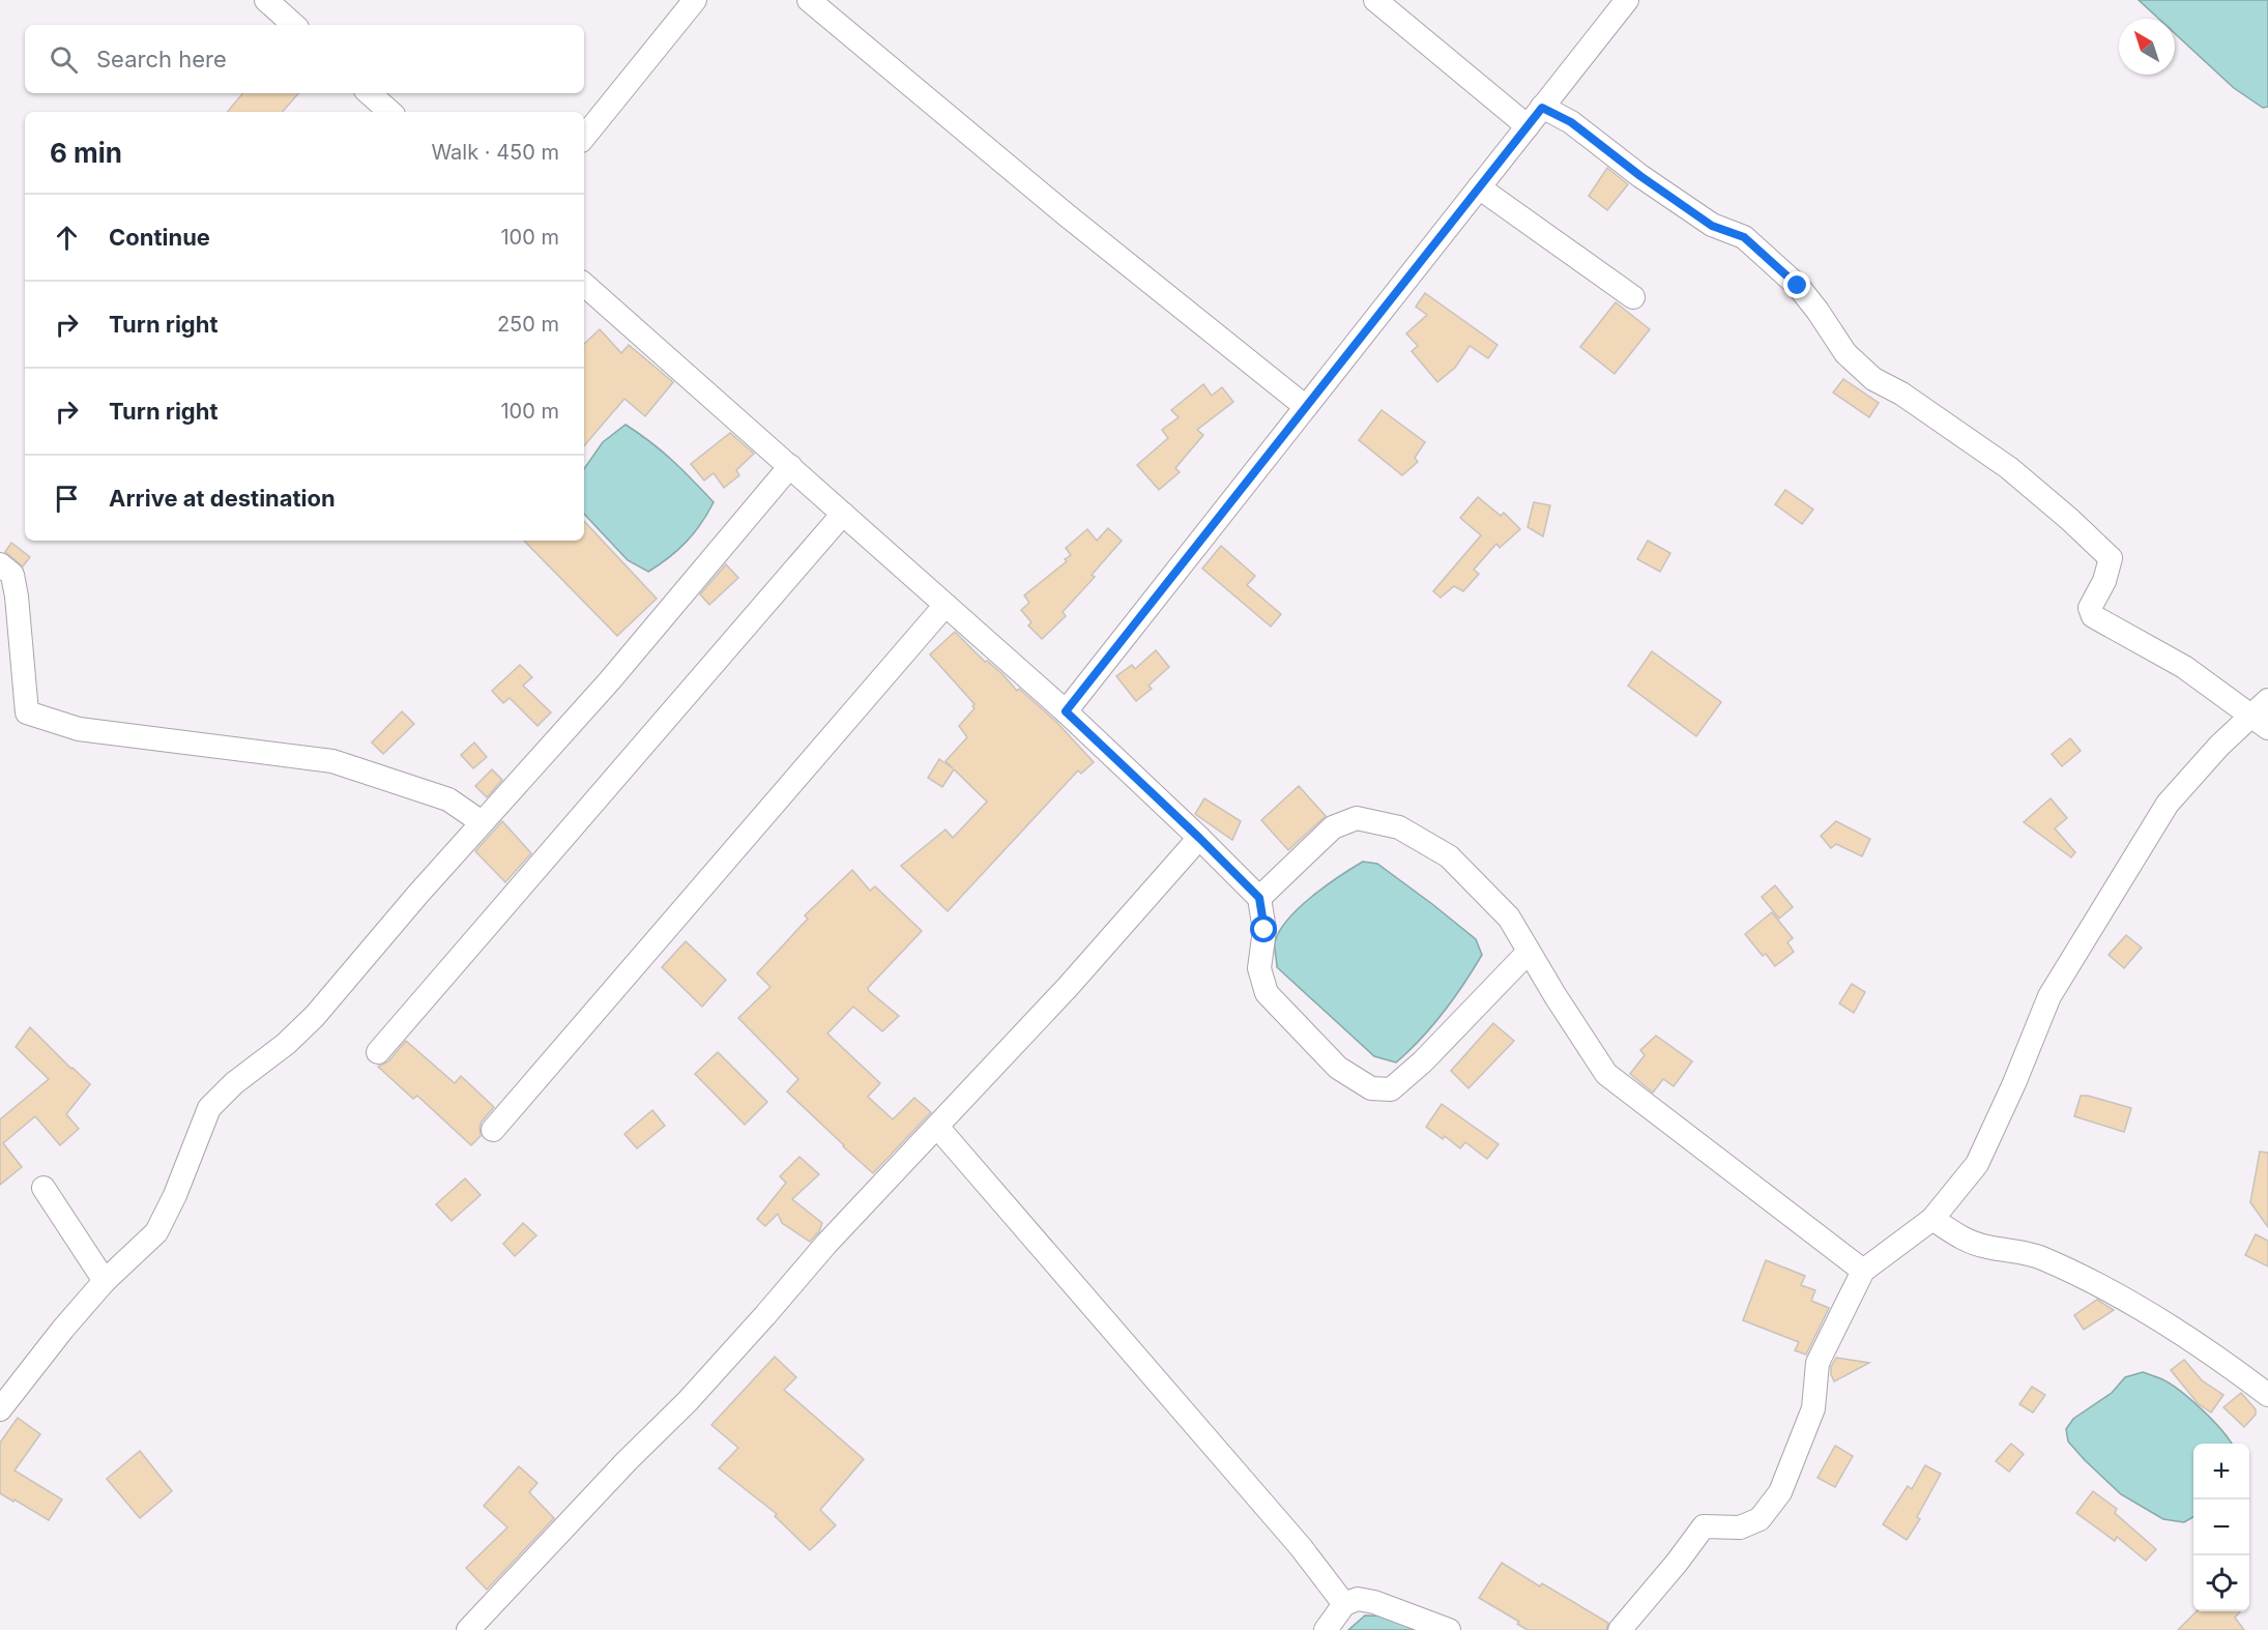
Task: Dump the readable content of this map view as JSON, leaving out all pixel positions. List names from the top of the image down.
{
  "north": "top left",
  "page": {
    "search": "Search here",
    "heading": ["6 min", "Walk · 450 m"],
    "list": [
      ["Continue", "100 m"],
      ["Turn right", "250 m"],
      ["Turn right", "100 m"],
      "Arrive at destination"
    ],
    "map_buttons": ["+", "−"]
  }
}
